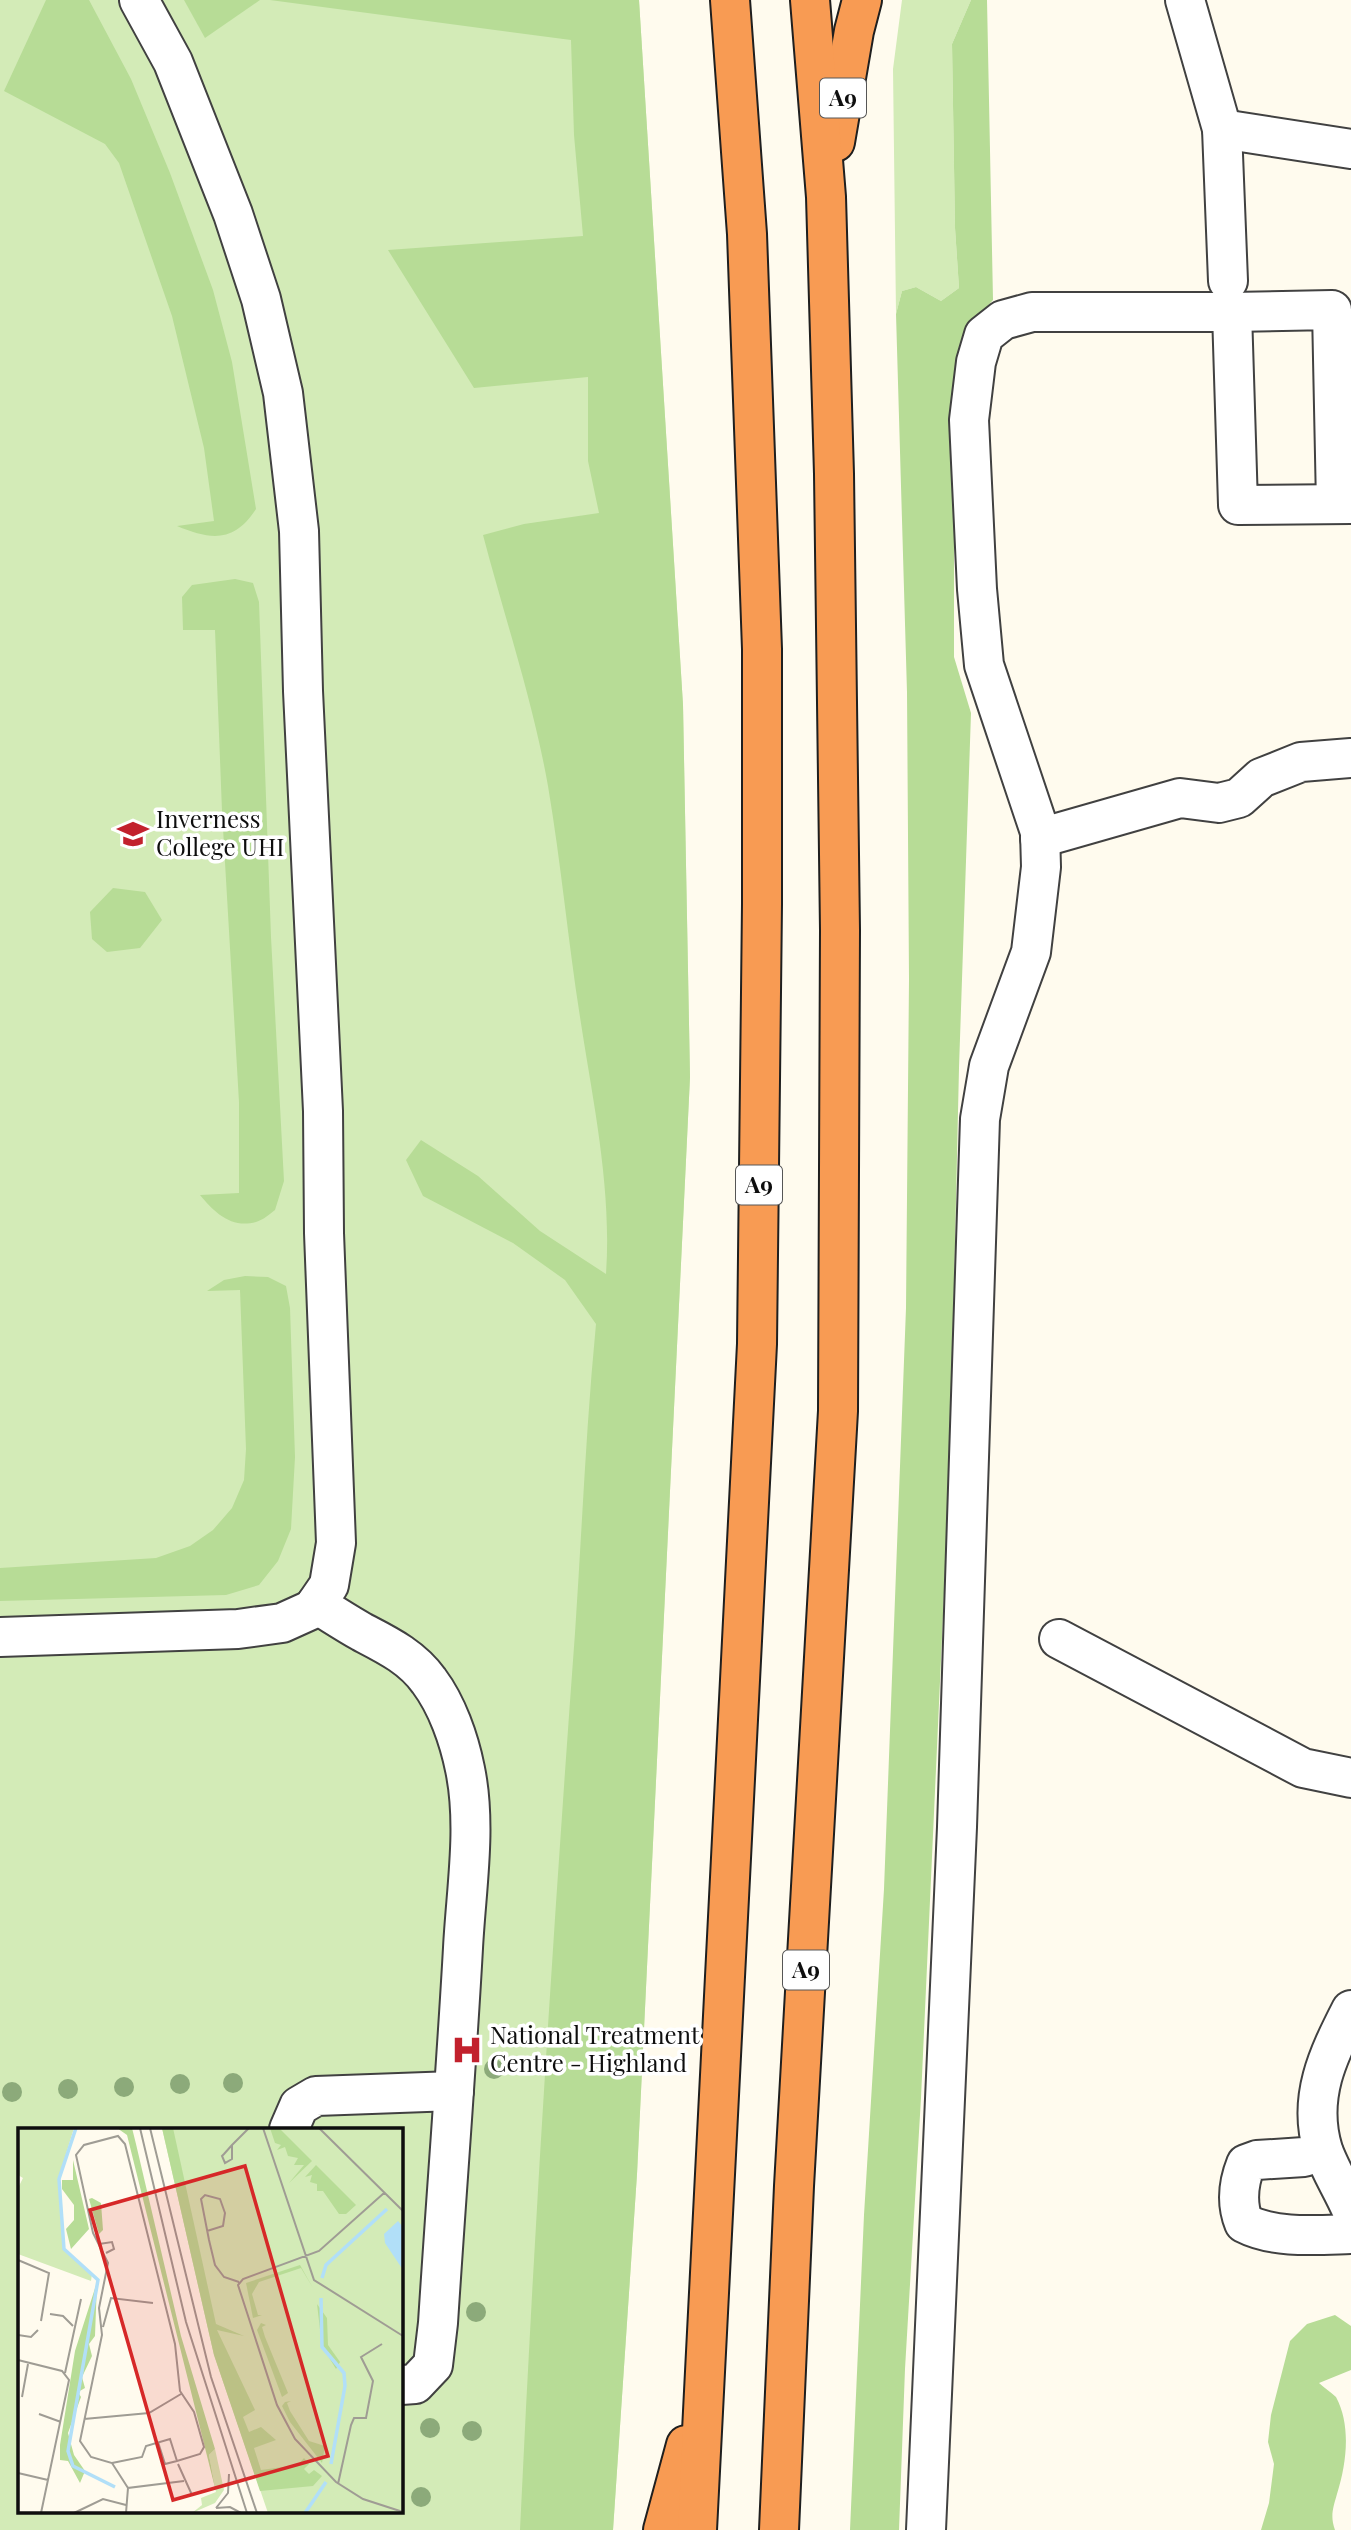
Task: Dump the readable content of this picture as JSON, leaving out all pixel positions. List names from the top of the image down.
{
  "streets": {
    "highway": ["A9"]
  },
  "places": {
    "school or university": ["Inverness College UHI"],
    "hospital": ["National Treatment Centre - Highland"]
  }
}
